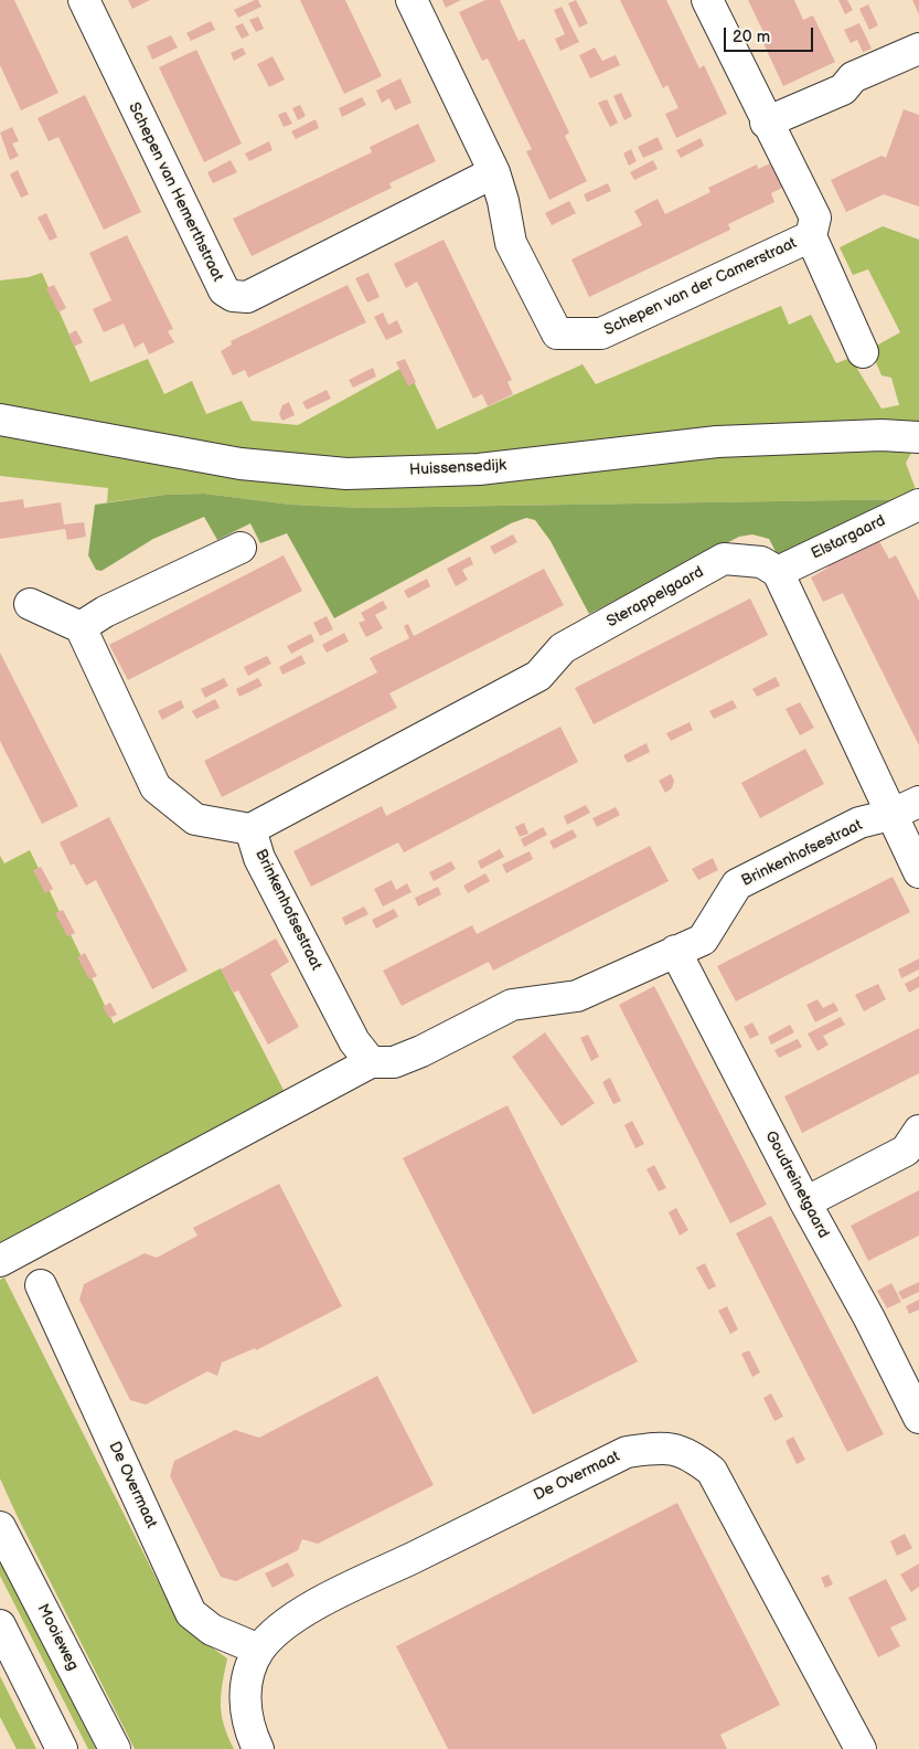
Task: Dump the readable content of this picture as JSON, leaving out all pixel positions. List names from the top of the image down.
{
  "streets": {
    "main road": [
      "Schepen van Hemerthstraat",
      "Schepen van der Camerstraat",
      "Huissensedijk",
      "Elstargaard",
      "Sterappelgaard",
      "Brinkenhofsestraat",
      "Goudreinetgaard",
      "De Overmaat",
      "Mooieweg"
    ]
  },
  "crossings": [
    ["Schepen van Hemerthstraat", "Schepen van der Camerstraat"],
    ["Elstargaard", "Sterappelgaard"],
    ["Sterappelgaard", "Brinkenhofsestraat"],
    ["Brinkenhofsestraat", "Goudreinetgaard"]
  ],
  "scale_bar": "20 m"
}
